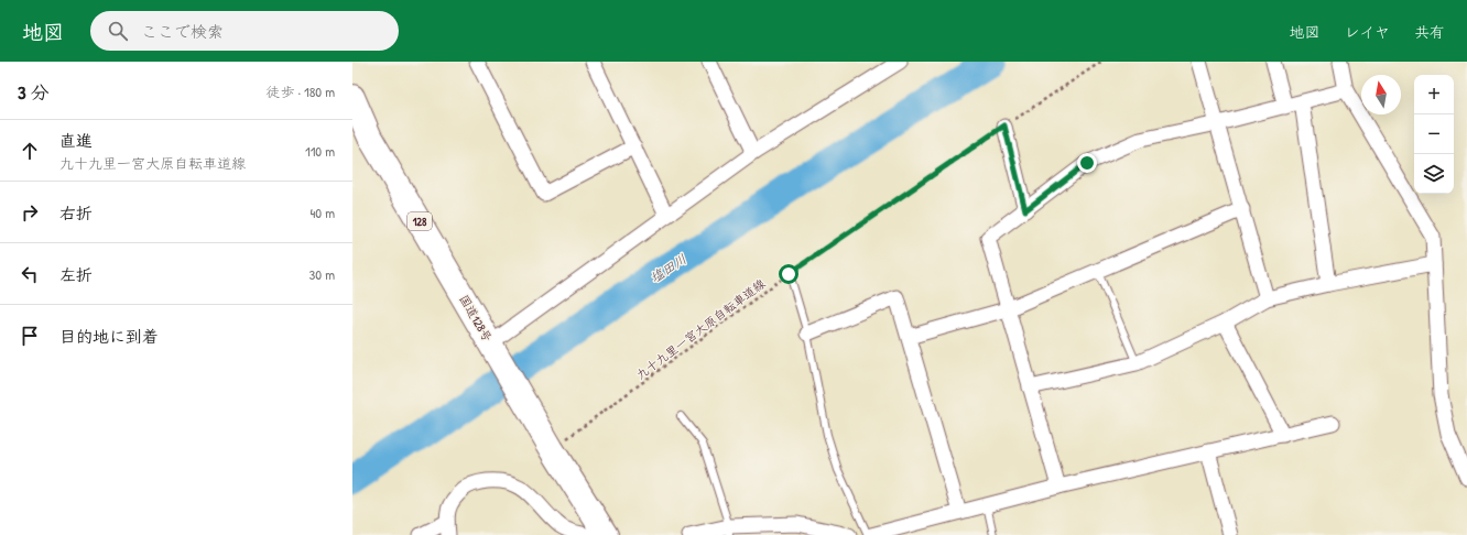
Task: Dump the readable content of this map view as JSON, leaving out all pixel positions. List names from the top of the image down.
{
  "streets": {
    "highway": ["128", "国道128号"],
    "path": ["九十九里一宮大原自転車道線"]
  },
  "crossings": [
    ["国道128号", "九十九里一宮大原自転車道線"]
  ],
  "water": ["塩田川"],
  "north": "top",
  "page": {
    "header": "地図",
    "search": "ここで検索",
    "nav": ["地図", "レイヤ", "共有"],
    "heading": ["3 分", "徒歩 · 180 m"],
    "map_buttons": ["+", "−"],
    "list": [
      ["直進", "九十九里一宮大原自転車道線", "110 m"],
      ["右折", "40 m"],
      ["左折", "30 m"],
      "目的地に到着"
    ]
  }
}
